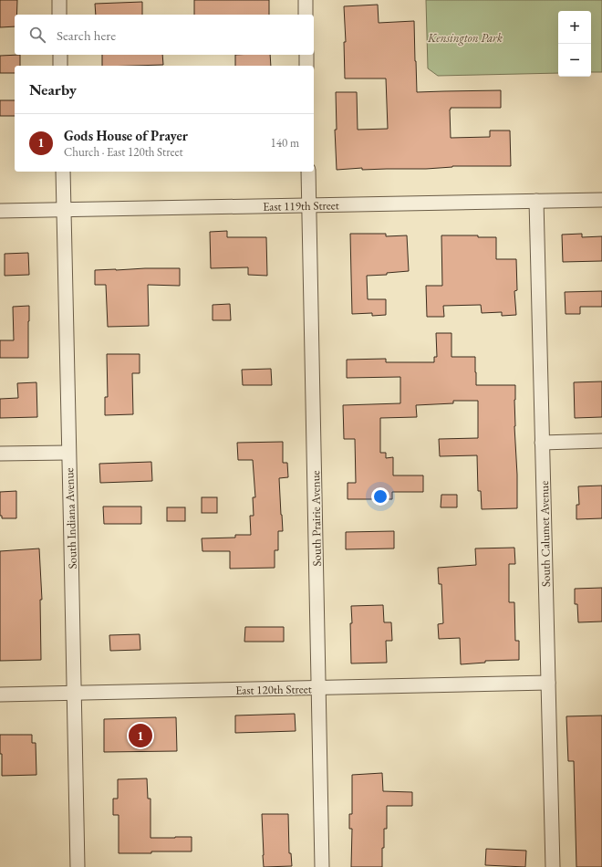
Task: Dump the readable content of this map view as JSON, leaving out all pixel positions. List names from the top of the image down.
{
  "streets": {
    "street": [
      "East 119th Street",
      "South Indiana Avenue",
      "South Prairie Avenue",
      "South Calumet Avenue",
      "East 120th Street"
    ]
  },
  "crossings": [
    ["East 119th Street", "South Indiana Avenue"],
    ["East 119th Street", "South Prairie Avenue"],
    ["East 119th Street", "South Calumet Avenue"],
    ["South Indiana Avenue", "East 120th Street"],
    ["South Prairie Avenue", "East 120th Street"],
    ["South Calumet Avenue", "East 120th Street"]
  ],
  "parks": ["Kensington Park"],
  "page": {
    "map_buttons": ["+", "−"],
    "search": "Search here",
    "heading": "Nearby",
    "list": [
      {
        "mark": "1",
        "name": "Gods House of Prayer",
        "note": "Church · East 120th Street",
        "value": "140 m"
      }
    ],
    "pins": "1"
  }
}
